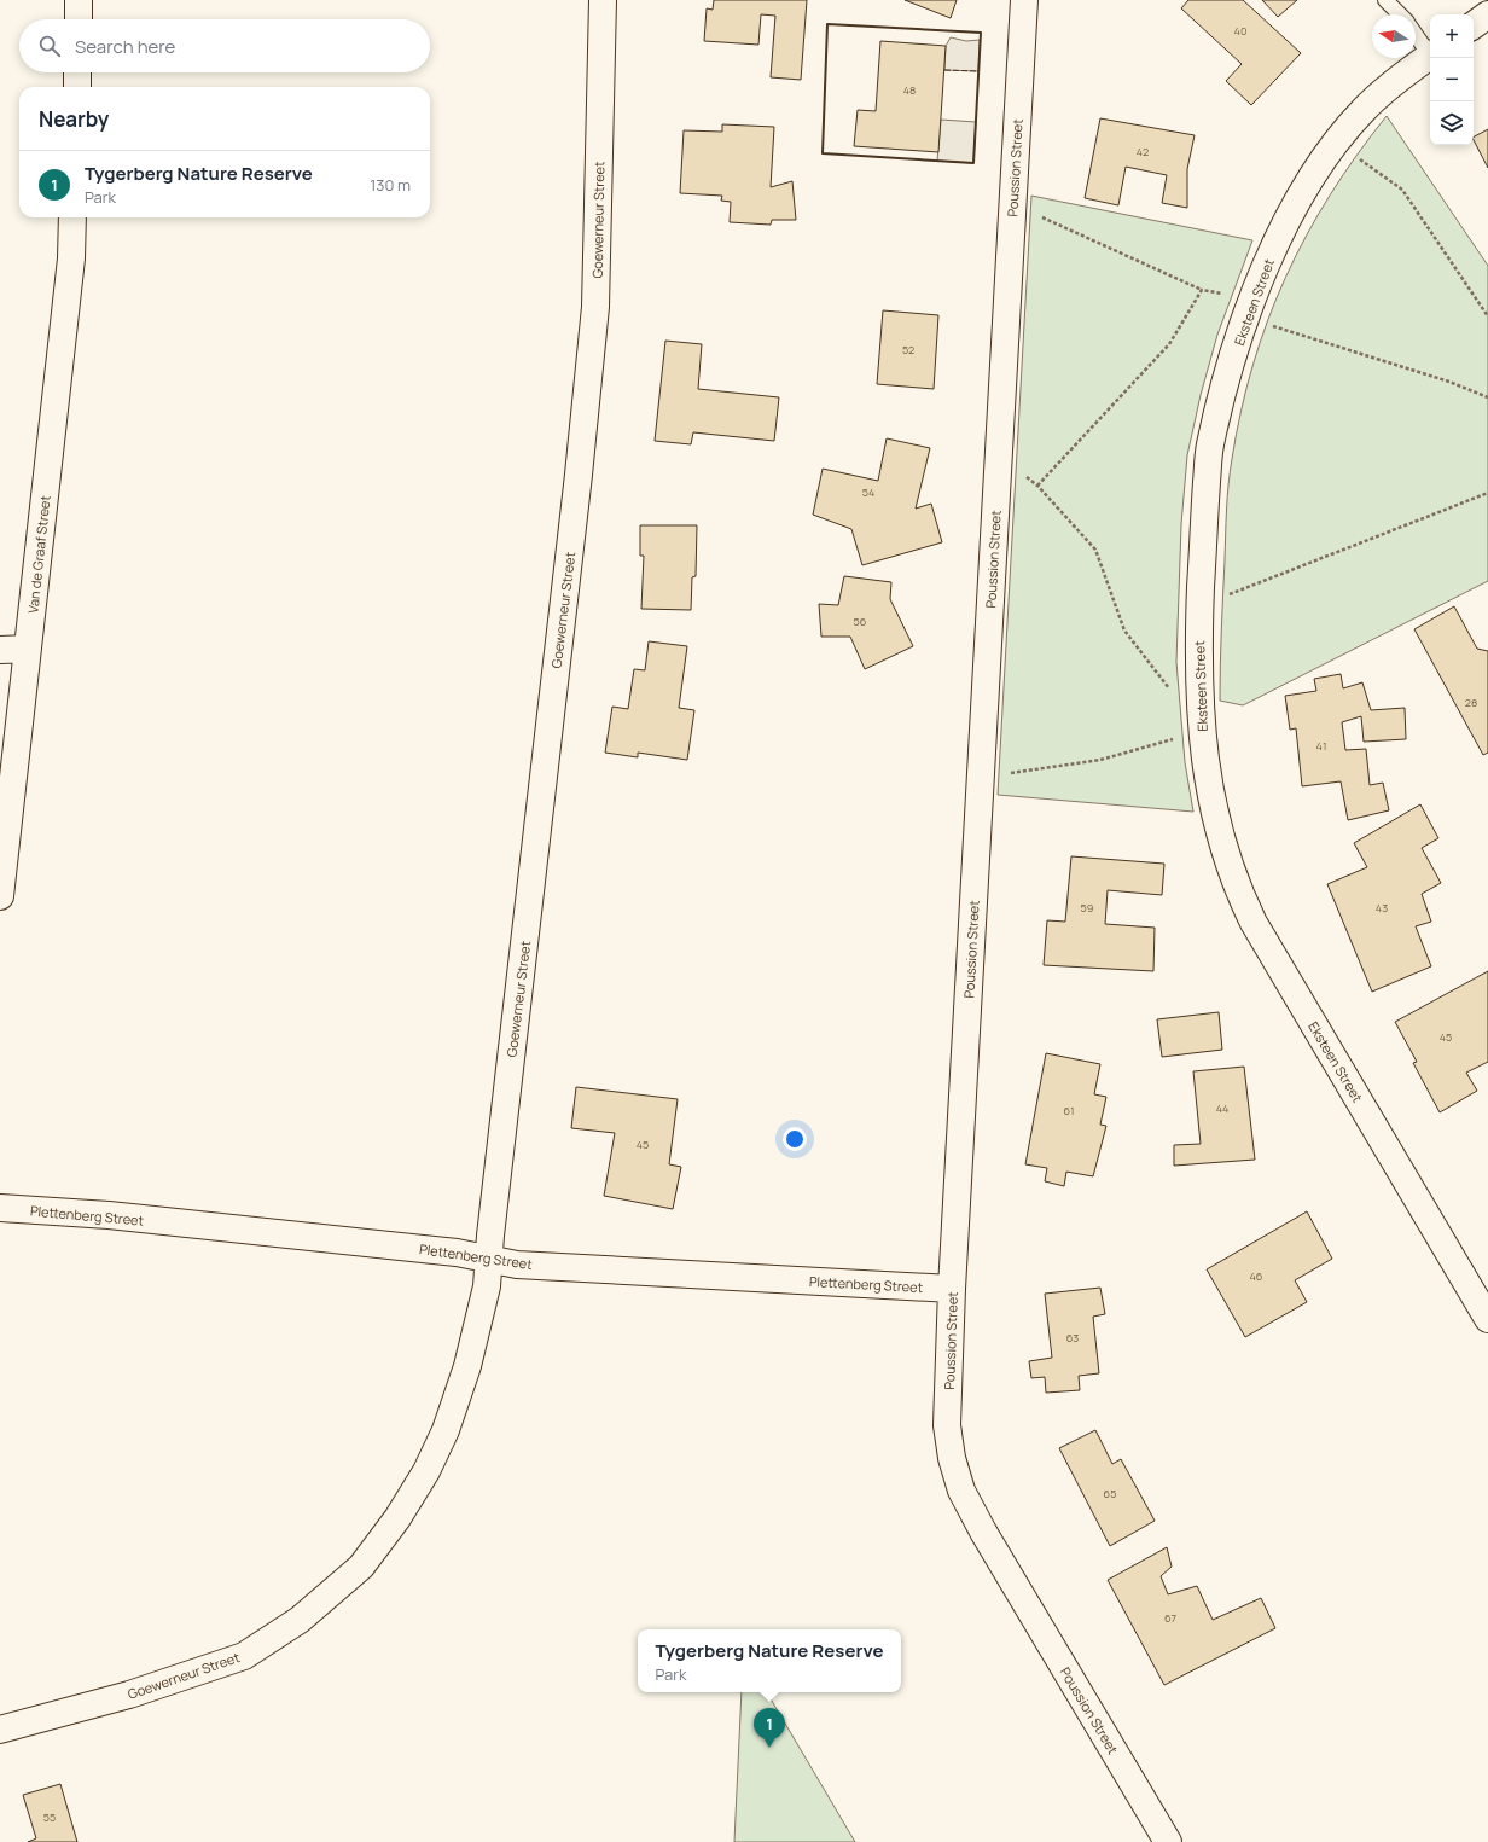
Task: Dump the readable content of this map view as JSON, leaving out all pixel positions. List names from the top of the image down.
{
  "streets": {
    "street": [
      "Poussion Street",
      "Goewerneur Street",
      "Eksteen Street",
      "Van de Graaf Street",
      "Plettenberg Street"
    ]
  },
  "crossings": [
    ["Poussion Street", "Plettenberg Street"],
    ["Goewerneur Street", "Plettenberg Street"]
  ],
  "house_numbers": [
    "40",
    "48",
    "42",
    "52",
    "54",
    "56",
    "28",
    "41",
    "59",
    "43",
    "45",
    "44",
    "61",
    "45",
    "46",
    "63",
    "65",
    "67",
    "55"
  ],
  "north": "left",
  "page": {
    "map_buttons": ["+", "−"],
    "search": "Search here",
    "heading": "Nearby",
    "list": [
      {
        "mark": "1",
        "name": "Tygerberg Nature Reserve",
        "note": "Park",
        "value": "130 m"
      }
    ],
    "popup": ["Tygerberg Nature Reserve", "Park"],
    "pins": "1"
  }
}
